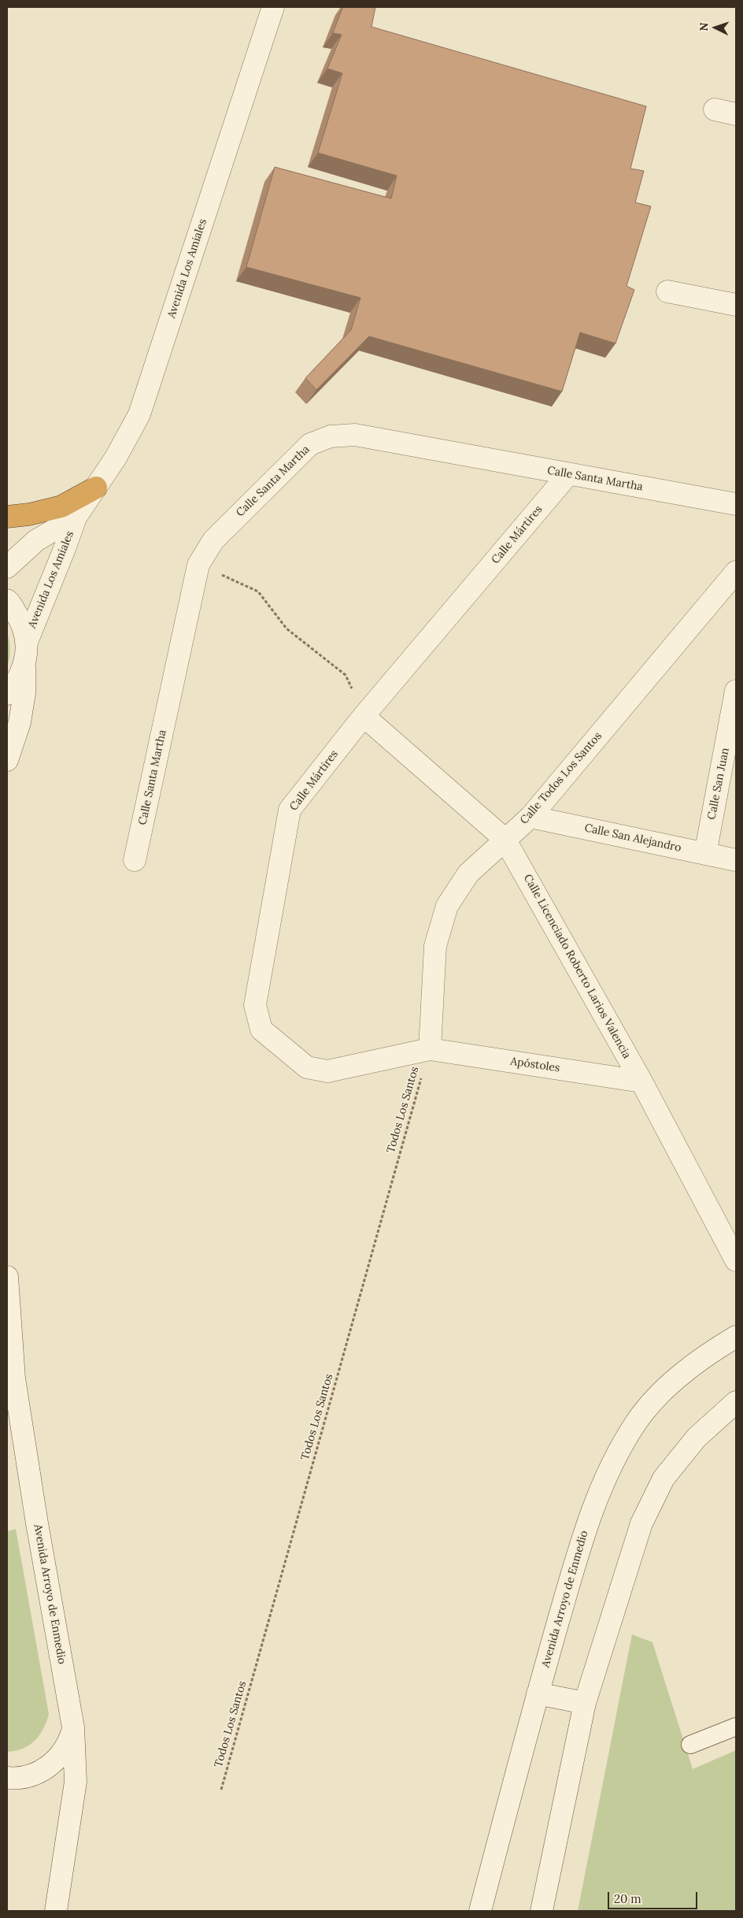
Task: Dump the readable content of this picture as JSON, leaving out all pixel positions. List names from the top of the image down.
{
  "streets": {
    "street": [
      "Avenida Los Amiales",
      "Calle Santa Martha",
      "Calle Mártires",
      "Calle Todos Los Santos",
      "Calle San Juan",
      "Calle San Alejandro",
      "Calle Licenciado Roberto Larios Valencia",
      "Apóstoles",
      "Avenida Arroyo de Enmedio"
    ],
    "path": ["Todos Los Santos"]
  },
  "crossings": [
    ["Calle Santa Martha", "Calle Mártires"],
    ["Calle Mártires", "Calle Todos Los Santos"],
    ["Calle Mártires", "Calle Licenciado Roberto Larios Valencia"],
    ["Calle Mártires", "Apóstoles"],
    ["Calle Mártires", "Todos Los Santos"],
    ["Calle Todos Los Santos", "Calle San Alejandro"],
    ["Calle Todos Los Santos", "Calle Licenciado Roberto Larios Valencia"],
    ["Calle Todos Los Santos", "Apóstoles"],
    ["Calle Todos Los Santos", "Todos Los Santos"],
    ["Calle San Juan", "Calle San Alejandro"],
    ["Calle Licenciado Roberto Larios Valencia", "Apóstoles"],
    ["Apóstoles", "Todos Los Santos"]
  ],
  "scale_bar": "20 m",
  "north": "left"
}
